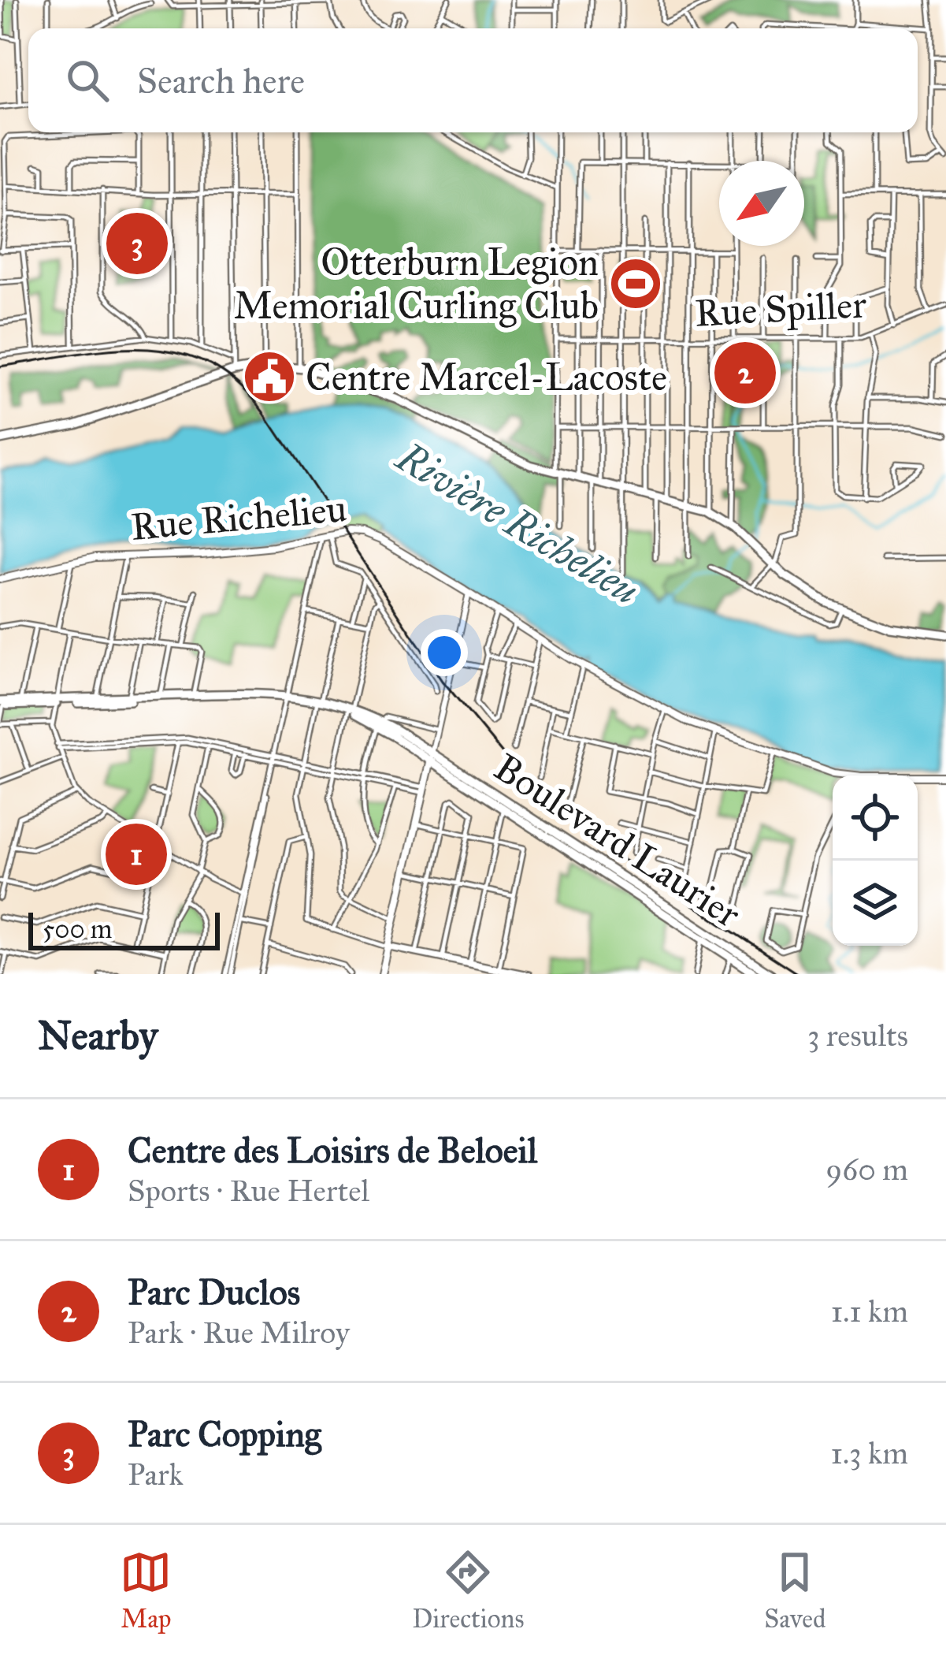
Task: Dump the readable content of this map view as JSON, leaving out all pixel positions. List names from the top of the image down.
{
  "streets": {
    "main road": ["Rue Richelieu", "Boulevard Laurier"],
    "street": ["Rue Spiller"]
  },
  "water": ["Rivière Richelieu"],
  "places": {
    "sports": ["Otterburn Legion Memorial Curling Club"],
    "public building": ["Centre Marcel-Lacoste"]
  },
  "scale_bar": "500 m",
  "north": "bottom left",
  "page": {
    "search": "Search here",
    "pins": ["3", "2", "1"],
    "scale": "500 m",
    "heading": ["Nearby", "3 results"],
    "list": [
      {
        "mark": "1",
        "name": "Centre des Loisirs de Beloeil",
        "note": "Sports · Rue Hertel",
        "value": "960 m"
      },
      {
        "mark": "2",
        "name": "Parc Duclos",
        "note": "Park · Rue Milroy",
        "value": "1.1 km"
      },
      {
        "mark": "3",
        "name": "Parc Copping",
        "note": "Park",
        "value": "1.3 km"
      }
    ],
    "nav": ["Map", "Directions", "Saved"]
  }
}
